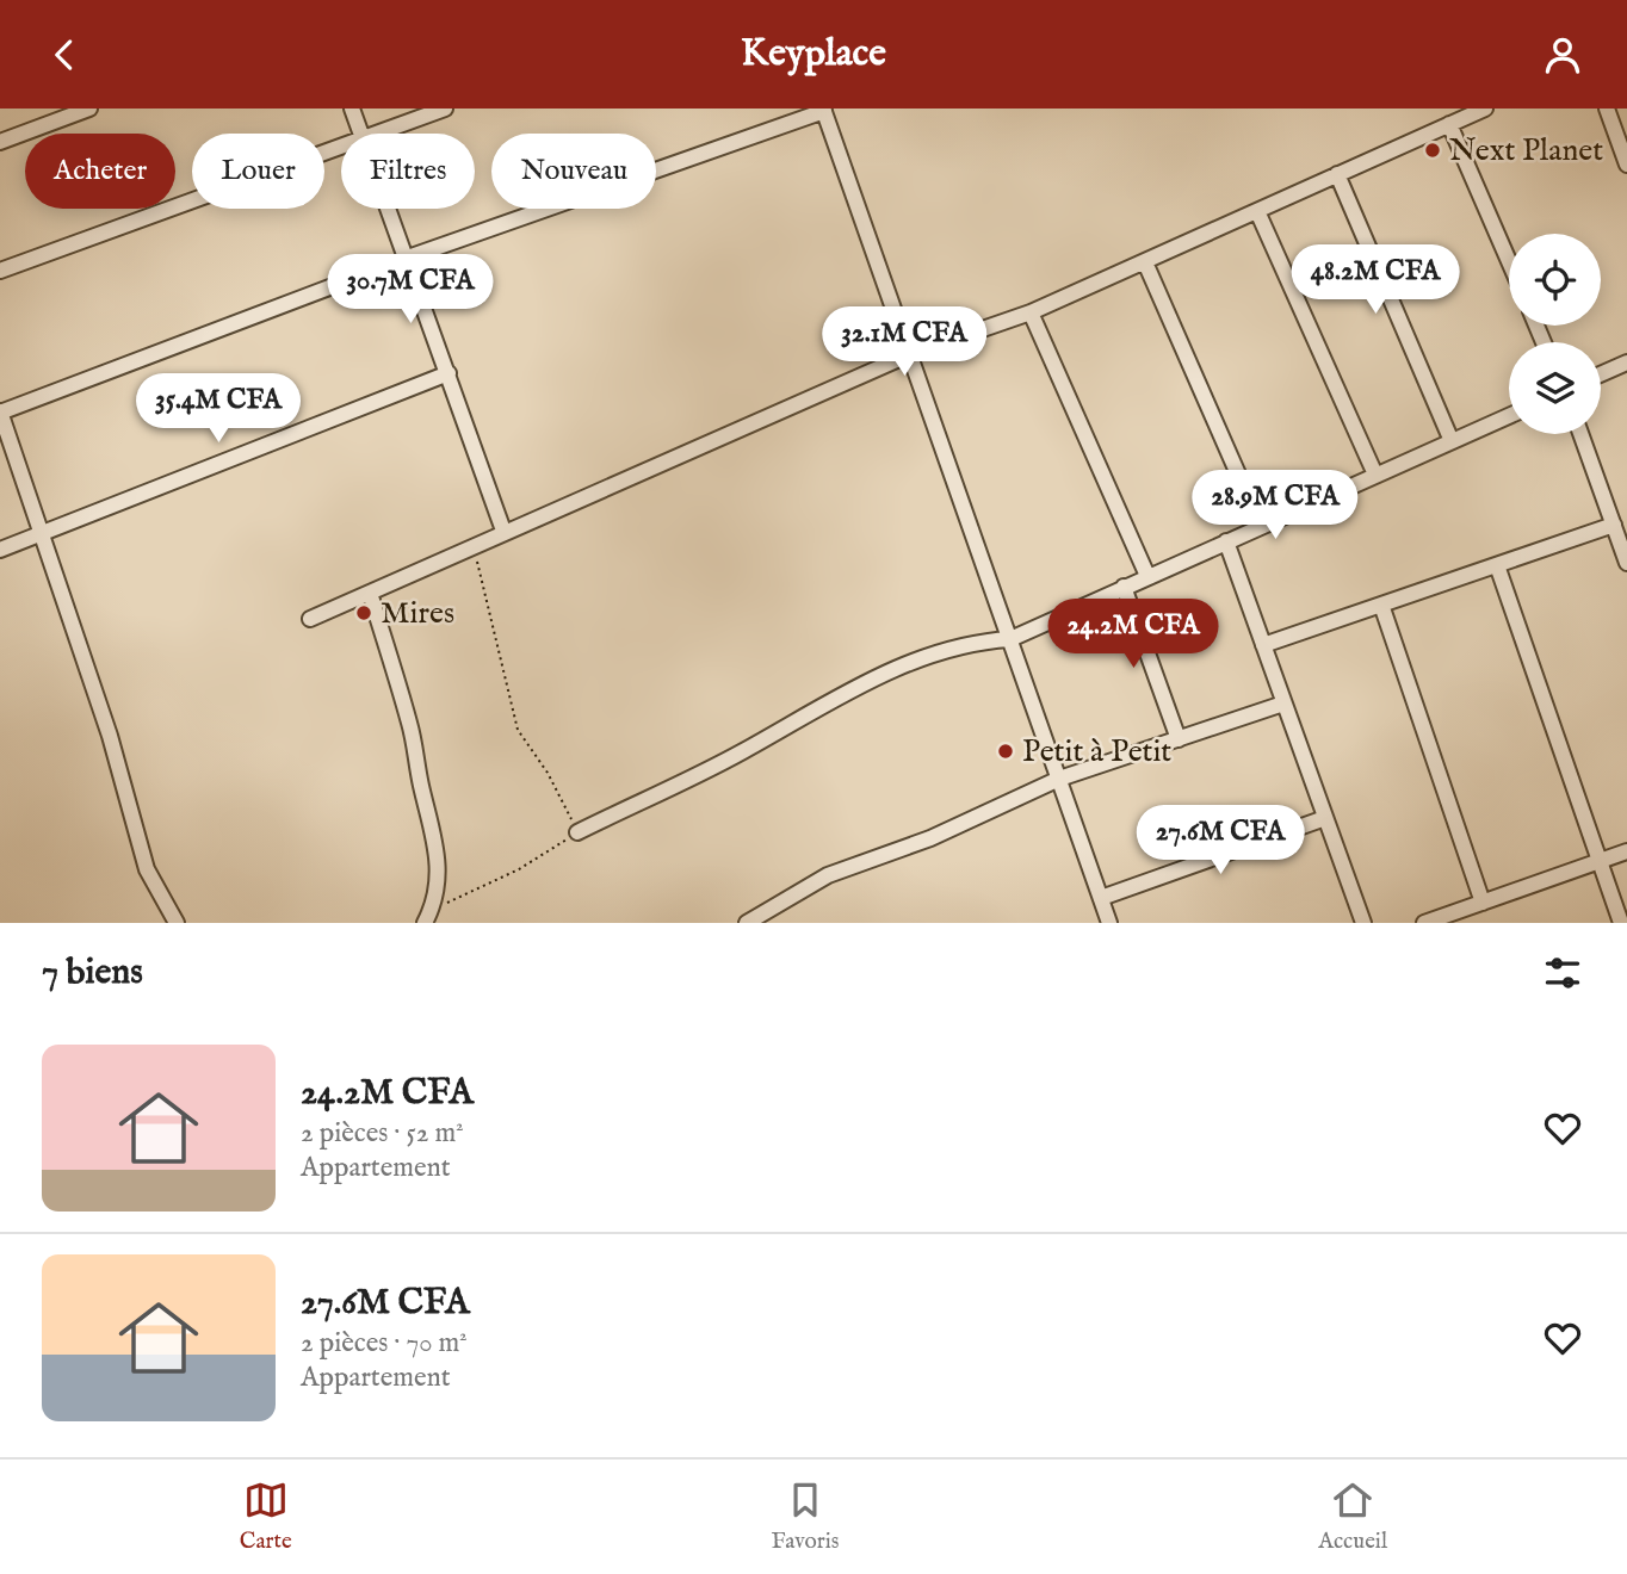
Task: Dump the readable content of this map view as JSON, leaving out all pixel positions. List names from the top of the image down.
{
  "places": ["Next Planet", "Mires", "Petit à Petit"],
  "page": {
    "header": "Keyplace",
    "chip": [
      "Acheter",
      "Louer",
      "Filtres",
      "Nouveau"
    ],
    "price": [
      "48.2M CFA",
      "30.7M CFA",
      "32.1M CFA",
      "35.4M CFA",
      "28.9M CFA",
      "24.2M CFA",
      "27.6M CFA"
    ],
    "heading": "7 biens",
    "list": [
      {
        "name": "24.2M CFA",
        "note": "2 pièces · 52 m² · Appartement"
      },
      {
        "name": "27.6M CFA",
        "note": "2 pièces · 70 m² · Appartement"
      }
    ],
    "tabs": ["Carte", "Favoris", "Accueil"]
  }
}
